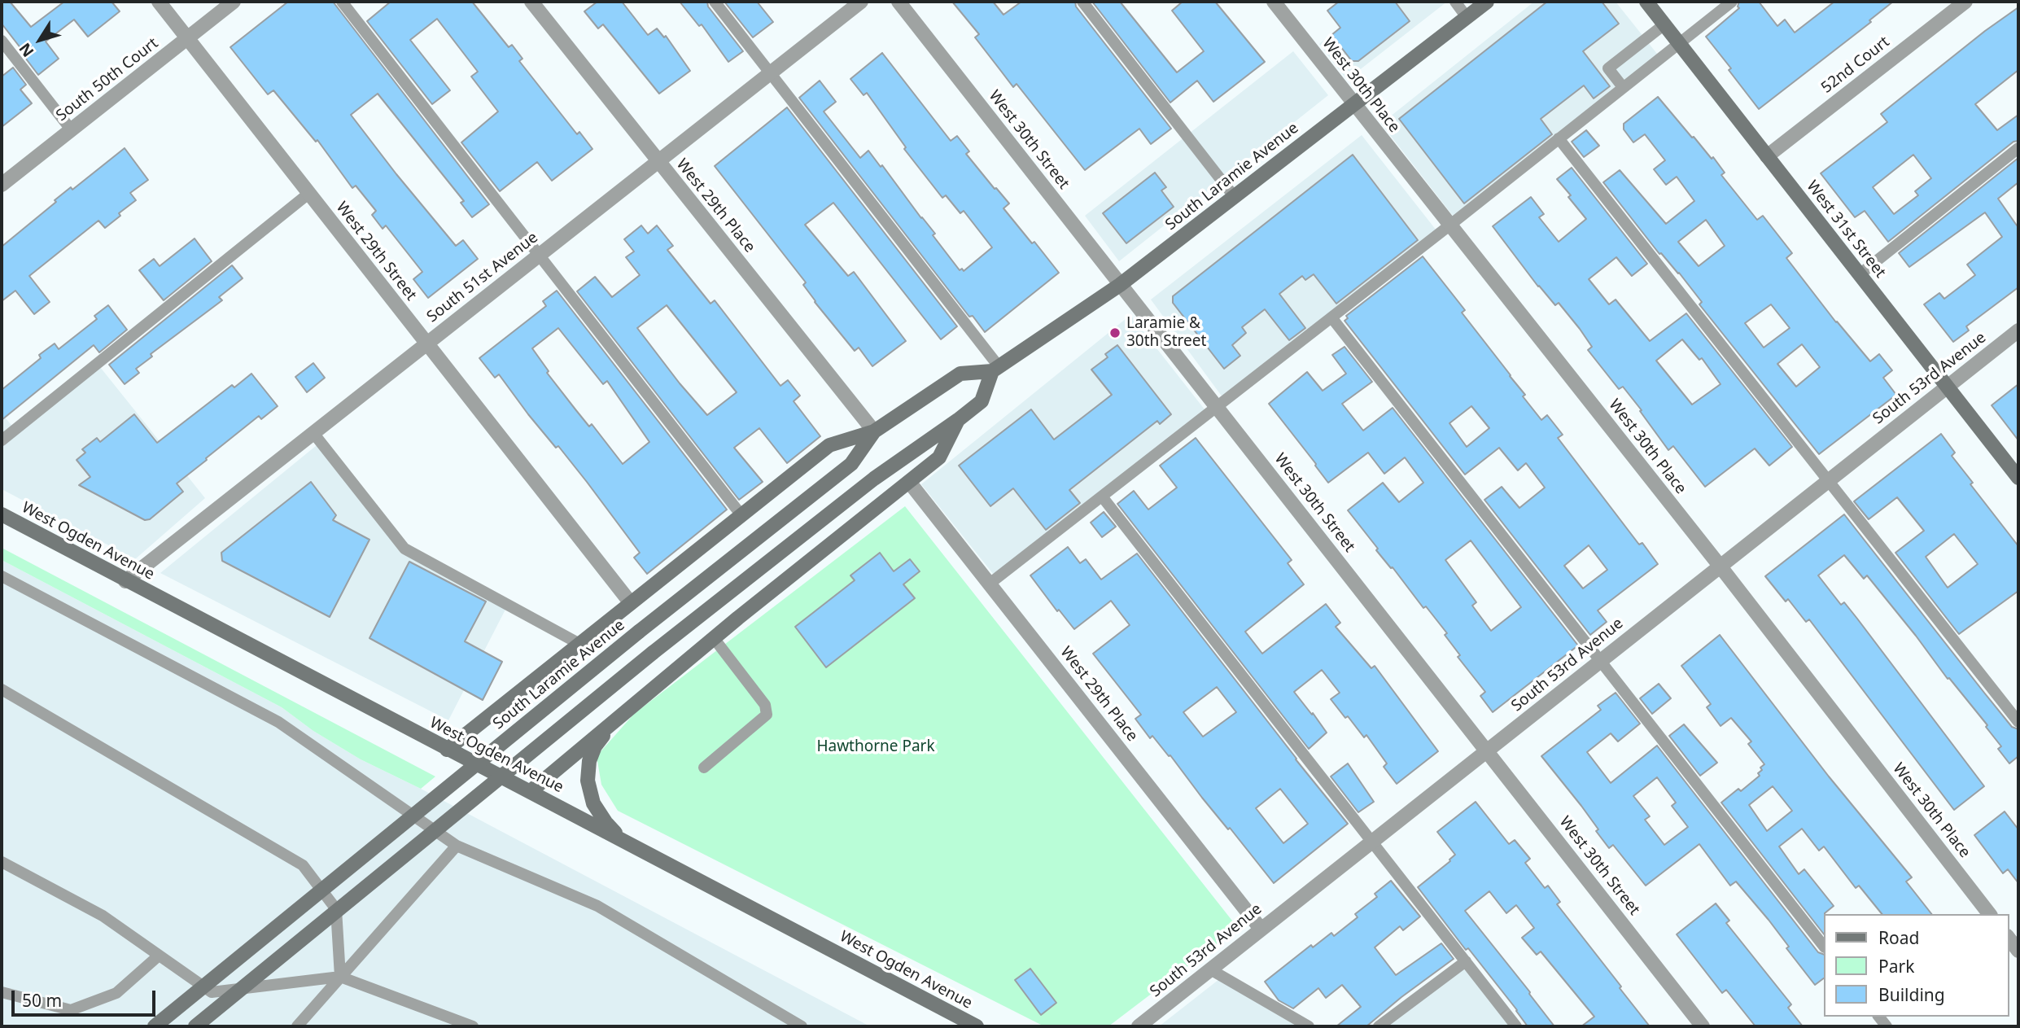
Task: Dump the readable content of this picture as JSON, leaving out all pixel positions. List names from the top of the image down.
{
  "streets": {
    "main road": ["South Laramie Avenue", "West 31st Street", "West Ogden Avenue"],
    "street": [
      "52nd Court",
      "South 50th Court",
      "West 30th Place",
      "West 30th Street",
      "West 29th Place",
      "West 29th Street",
      "South 51st Avenue",
      "South 53rd Avenue"
    ]
  },
  "crossings": [
    ["52nd Court", "West 31st Street"],
    ["South 50th Court", "West 29th Street"],
    ["West 30th Place", "South Laramie Avenue"],
    ["West 30th Place", "South 53rd Avenue"],
    ["West 30th Street", "South Laramie Avenue"],
    ["West 30th Street", "South 53rd Avenue"],
    ["South Laramie Avenue", "West 29th Place"],
    ["West 29th Place", "South 51st Avenue"],
    ["West 29th Place", "South 53rd Avenue"],
    ["West 31st Street", "South 53rd Avenue"],
    ["West 29th Street", "South 51st Avenue"],
    ["South 51st Avenue", "West Ogden Avenue"]
  ],
  "parks": ["Hawthorne Park"],
  "places": ["Laramie & 30th Street"],
  "legend": ["Road", "Park", "Building"],
  "scale_bar": "50 m",
  "north": "bottom left"
}
